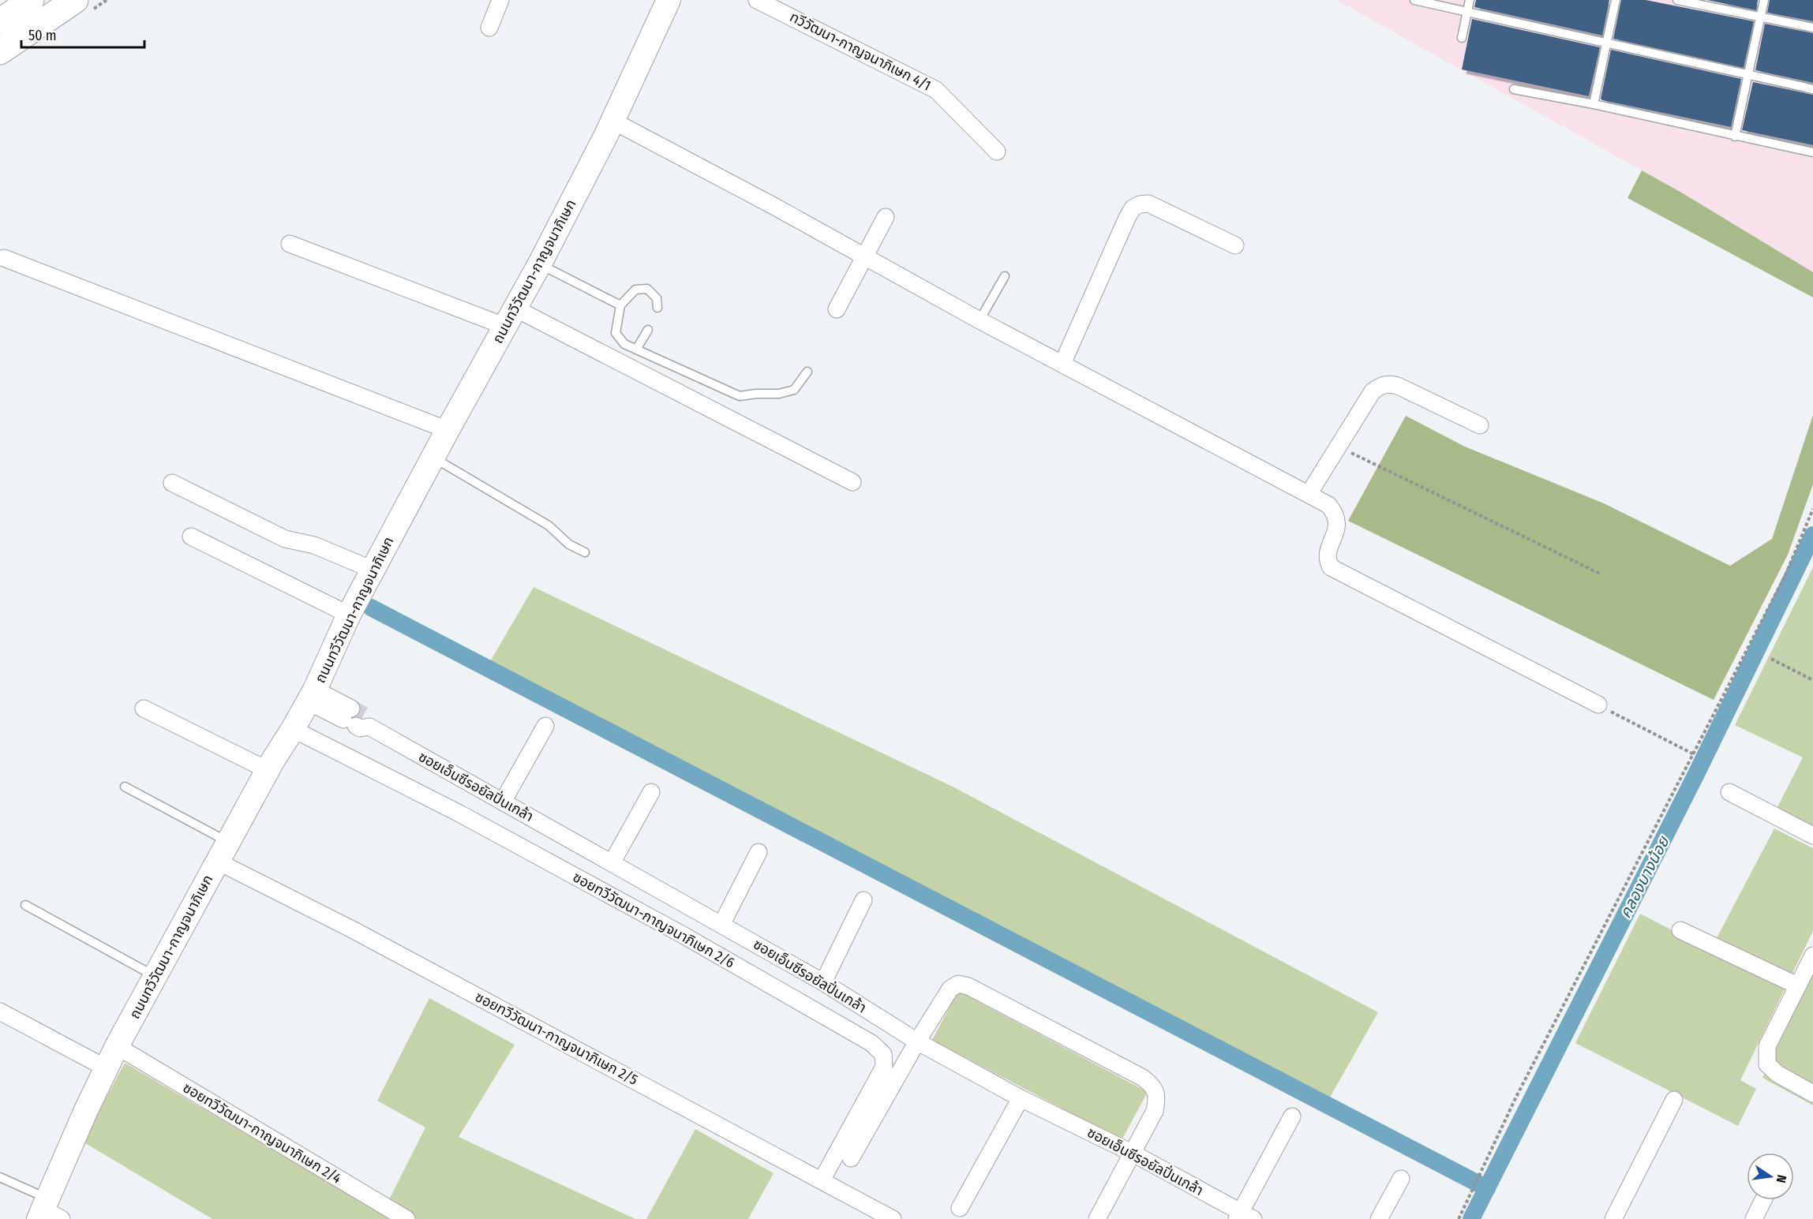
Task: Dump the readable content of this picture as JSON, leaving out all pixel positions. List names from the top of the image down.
{
  "streets": {
    "street": [
      "ทวีวัฒนา-กาญจนาภิเษก 4/1",
      "ถนนทวีวัฒนา-กาญจนาภิเษก",
      "ซอยเอ็นซีรอยัลปิ่นเกล้า",
      "ซอยทวีวัฒนา-กาญจนาภิเษก 2/6",
      "ซอยทวีวัฒนา-กาญจนาภิเษก 2/5",
      "ซอยทวีวัฒนา-กาญจนาภิเษก 2/4"
    ]
  },
  "crossings": [
    ["ถนนทวีวัฒนา-กาญจนาภิเษก", "ซอยเอ็นซีรอยัลปิ่นเกล้า"],
    ["ถนนทวีวัฒนา-กาญจนาภิเษก", "ซอยทวีวัฒนา-กาญจนาภิเษก 2/6"],
    ["ถนนทวีวัฒนา-กาญจนาภิเษก", "ซอยทวีวัฒนา-กาญจนาภิเษก 2/5"],
    ["ถนนทวีวัฒนา-กาญจนาภิเษก", "ซอยทวีวัฒนา-กาญจนาภิเษก 2/4"],
    ["ซอยทวีวัฒนา-กาญจนาภิเษก 2/6", "ซอยทวีวัฒนา-กาญจนาภิเษก 2/5"]
  ],
  "water": ["คลองบางน้อย"],
  "scale_bar": "50 m",
  "north": "right"
}
